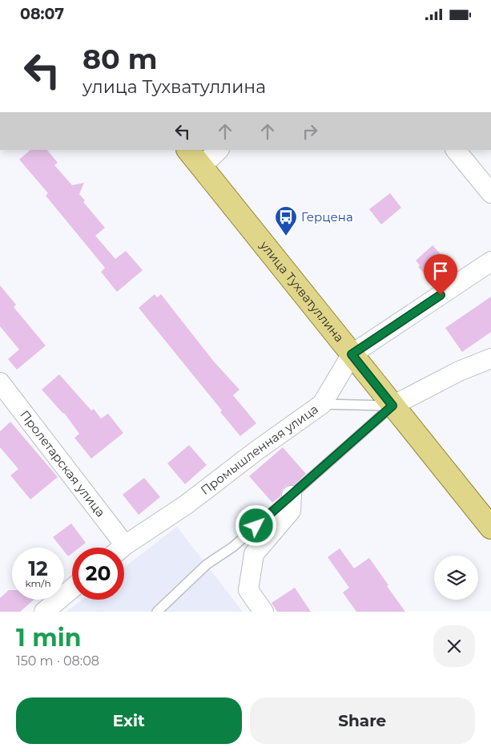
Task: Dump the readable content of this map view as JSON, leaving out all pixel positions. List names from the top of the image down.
{
  "streets": {
    "main road": ["улица Тухватуллина"],
    "street": ["Промышленная улица", "Пролетарская улица"]
  },
  "crossings": [
    ["улица Тухватуллина", "Промышленная улица"]
  ],
  "places": {
    "bus stop": ["Герцена"]
  },
  "page": {
    "status": "08:07",
    "turn": ["80 m", "улица Тухватуллина"],
    "speed": "12 km/h",
    "limit": "20",
    "heading": ["1 min", "150 m · 08:08"],
    "buttons": ["Exit", "Share"]
  }
}
